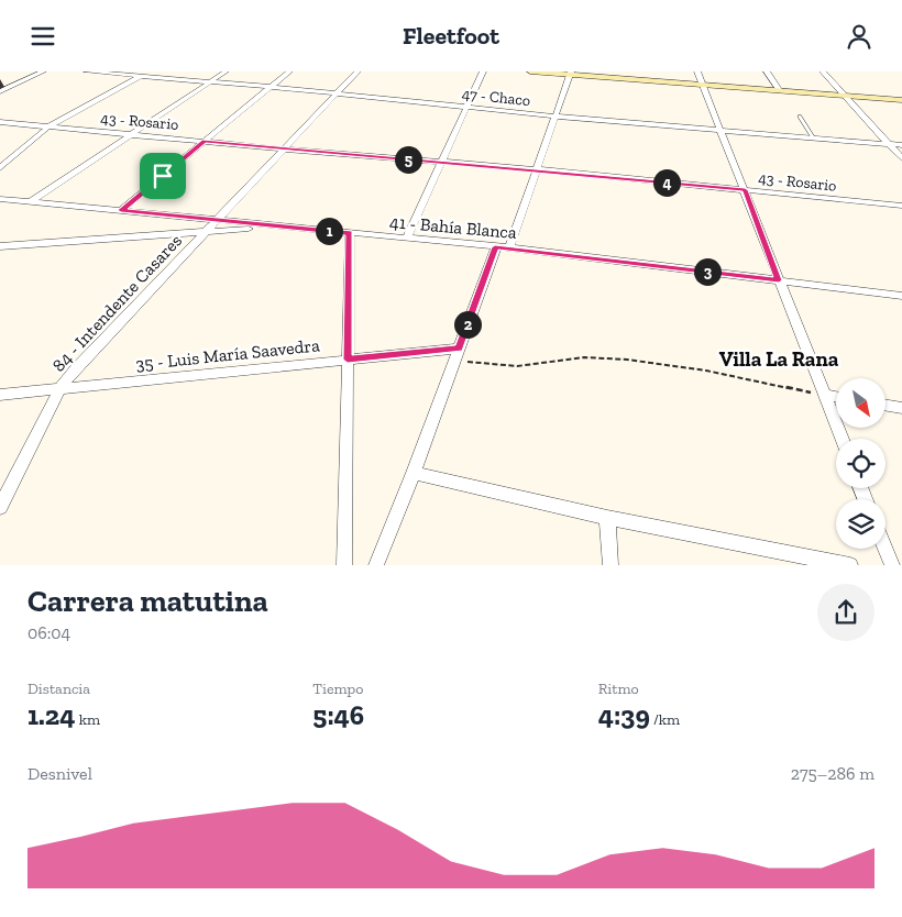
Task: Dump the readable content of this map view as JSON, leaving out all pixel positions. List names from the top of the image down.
{
  "streets": {
    "street": [
      "47 - Chaco",
      "43 - Rosario",
      "41 - Bahía Blanca",
      "84 - Intendente Casares",
      "35 - Luis María Saavedra"
    ]
  },
  "crossings": [
    ["47 - Chaco", "84 - Intendente Casares"],
    ["43 - Rosario", "84 - Intendente Casares"],
    ["41 - Bahía Blanca", "84 - Intendente Casares"],
    ["84 - Intendente Casares", "35 - Luis María Saavedra"]
  ],
  "districts": ["Villa La Rana"],
  "north": "bottom right",
  "page": {
    "header": "Fleetfoot",
    "pins": [
      "5",
      "4",
      "1",
      "3",
      "2"
    ],
    "heading": ["Carrera matutina", "06:04"],
    "stats": [
      ["Distancia", "1.24 km"],
      ["Tiempo", "5:46"],
      ["Ritmo", "4:39 /km"]
    ],
    "chart": ["Desnivel", "275–286 m"]
  }
}
